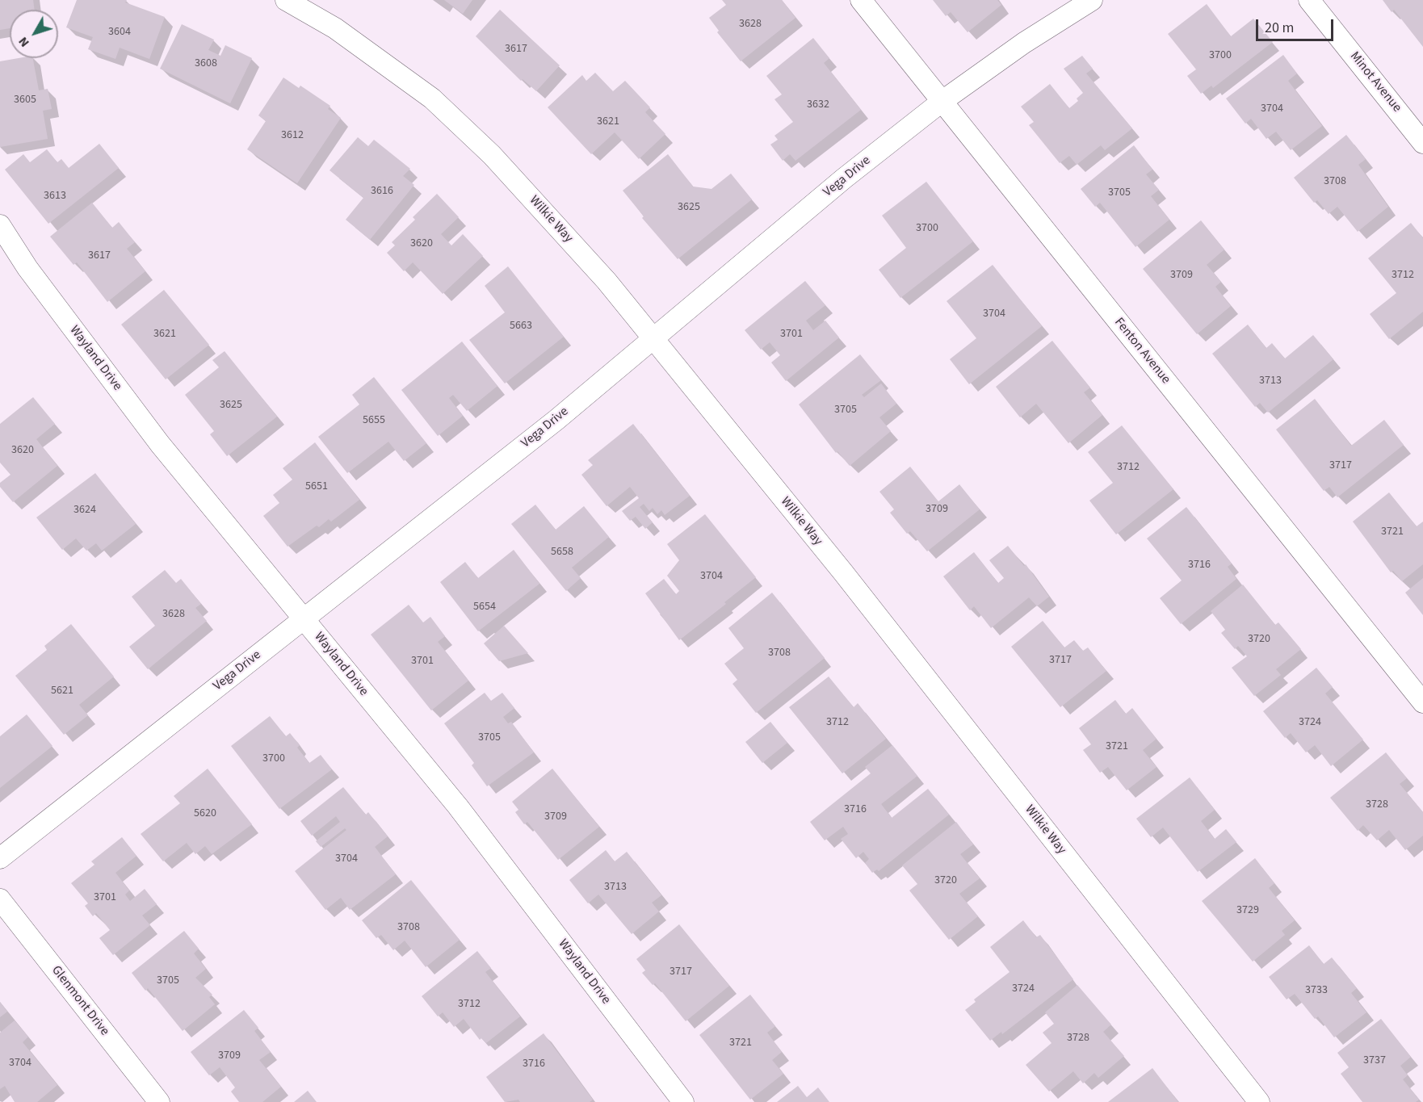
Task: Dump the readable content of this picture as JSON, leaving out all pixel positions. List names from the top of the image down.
{
  "streets": {
    "street": [
      "Minot Avenue",
      "Vega Drive",
      "Wilkie Way",
      "Fenton Avenue",
      "Wayland Drive",
      "Glenmont Drive"
    ]
  },
  "crossings": [
    ["Vega Drive", "Wilkie Way"],
    ["Vega Drive", "Fenton Avenue"],
    ["Vega Drive", "Wayland Drive"]
  ],
  "house_numbers": [
    "3628",
    "3604",
    "3617",
    "3700",
    "3608",
    "3605",
    "3632",
    "3704",
    "3621",
    "3612",
    "3708",
    "3616",
    "3705",
    "3613",
    "3625",
    "3700",
    "3620",
    "3617",
    "3709",
    "3712",
    "3704",
    "5663",
    "3621",
    "3701",
    "3713",
    "3625",
    "3705",
    "5655",
    "3620",
    "3717",
    "3712",
    "5651",
    "3709",
    "3624",
    "3721",
    "5658",
    "3716",
    "3704",
    "5654",
    "3628",
    "3720",
    "3708",
    "3717",
    "3701",
    "5621",
    "3712",
    "3724",
    "3705",
    "3721",
    "3700",
    "3728",
    "3716",
    "5620",
    "3709",
    "3704",
    "3720",
    "3713",
    "3701",
    "3729",
    "3708",
    "3717",
    "3705",
    "3724",
    "3733",
    "3712",
    "3728",
    "3721",
    "3709",
    "3737",
    "3704",
    "3716"
  ],
  "scale_bar": "20 m",
  "north": "bottom left"
}
